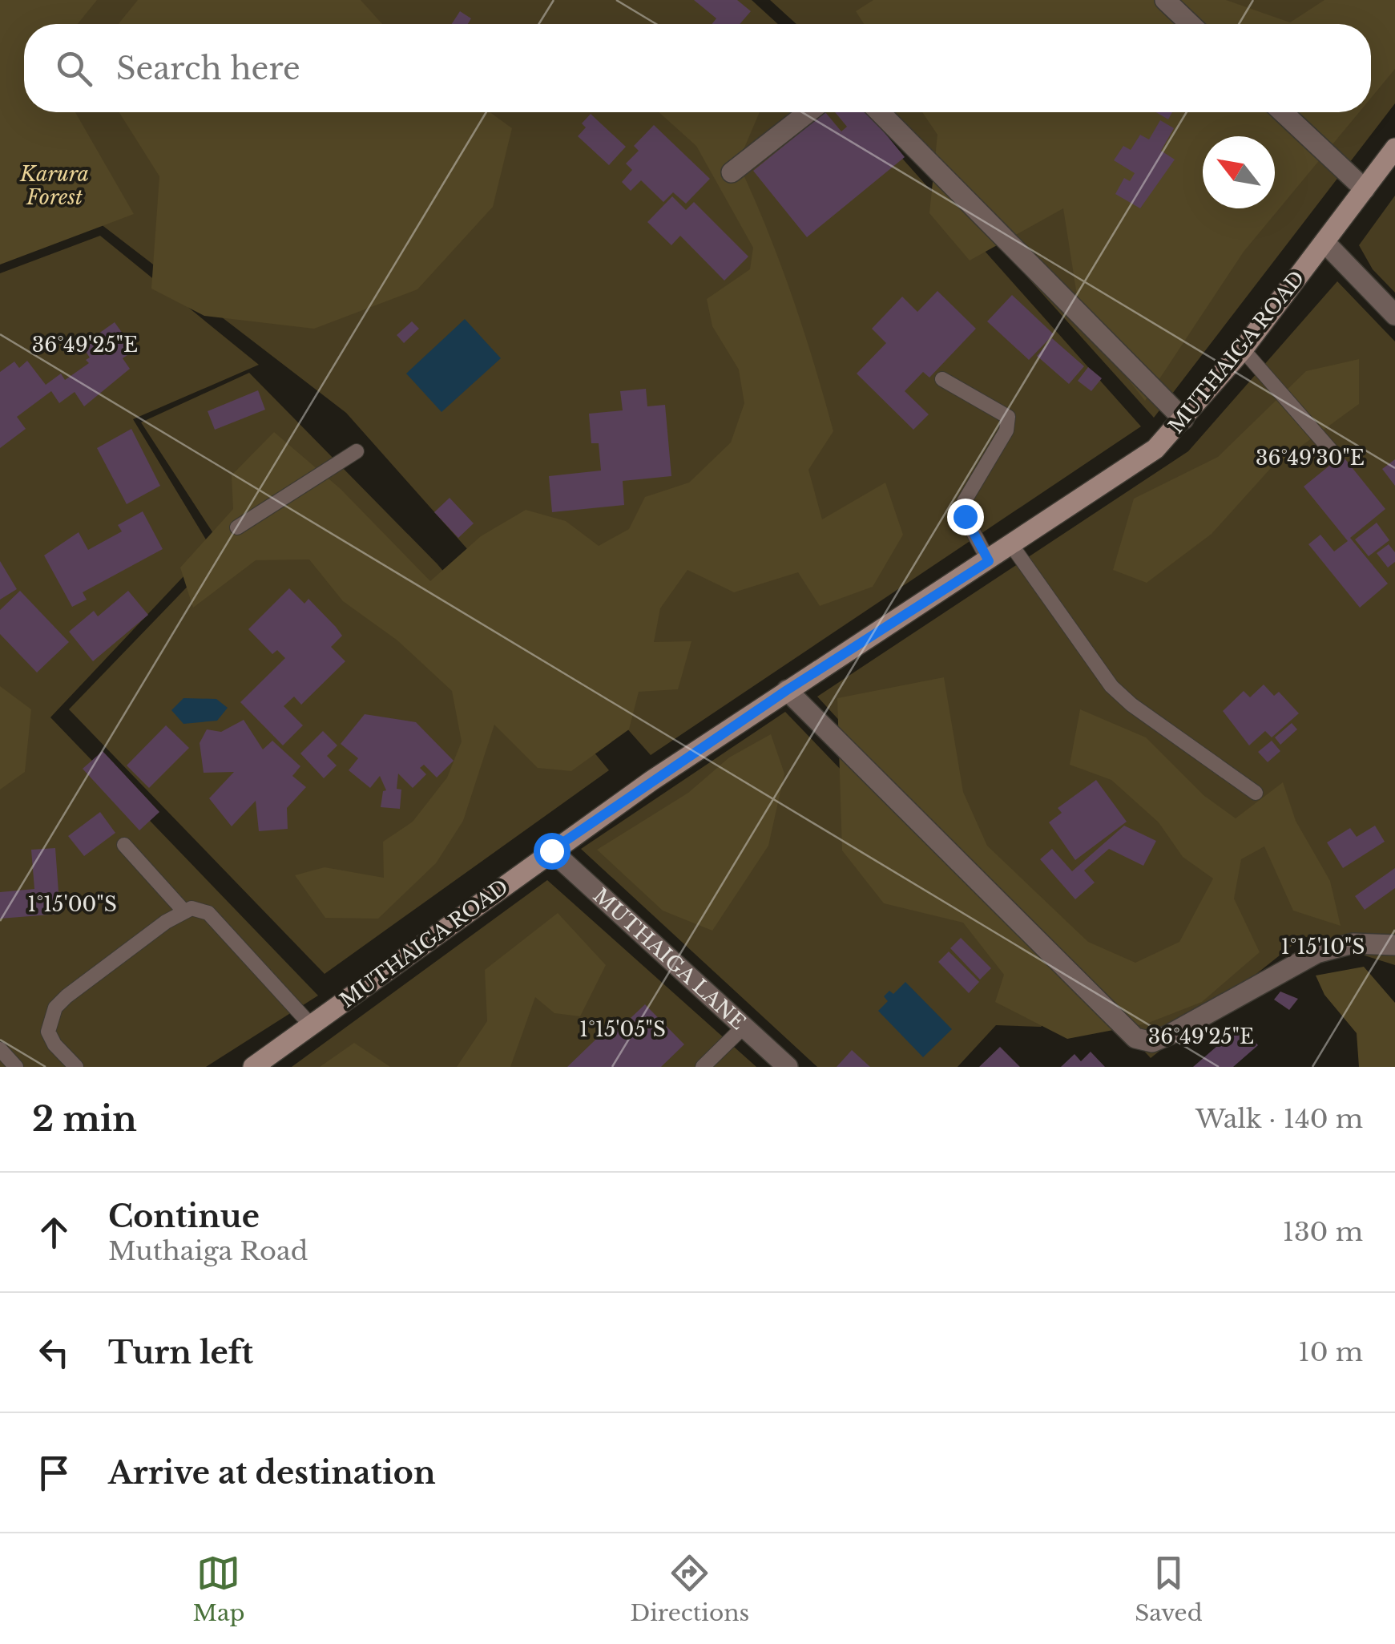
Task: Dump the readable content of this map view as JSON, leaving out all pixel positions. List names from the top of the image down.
{
  "streets": {
    "main road": ["MUTHAIGA ROAD"],
    "street": ["MUTHAIGA LANE"]
  },
  "crossings": [
    ["MUTHAIGA ROAD", "MUTHAIGA LANE"]
  ],
  "parks": ["Karura Forest"],
  "north": "top left",
  "page": {
    "search": "Search here",
    "heading": ["2 min", "Walk · 140 m"],
    "list": [
      ["Continue", "Muthaiga Road", "130 m"],
      ["Turn left", "10 m"],
      "Arrive at destination"
    ],
    "nav": ["Map", "Directions", "Saved"]
  },
  "coordinates": [
    "36°49'25\"E",
    "36°49'30\"E",
    "1°15'00\"S",
    "1°15'10\"S",
    "1°15'05\"S"
  ]
}
